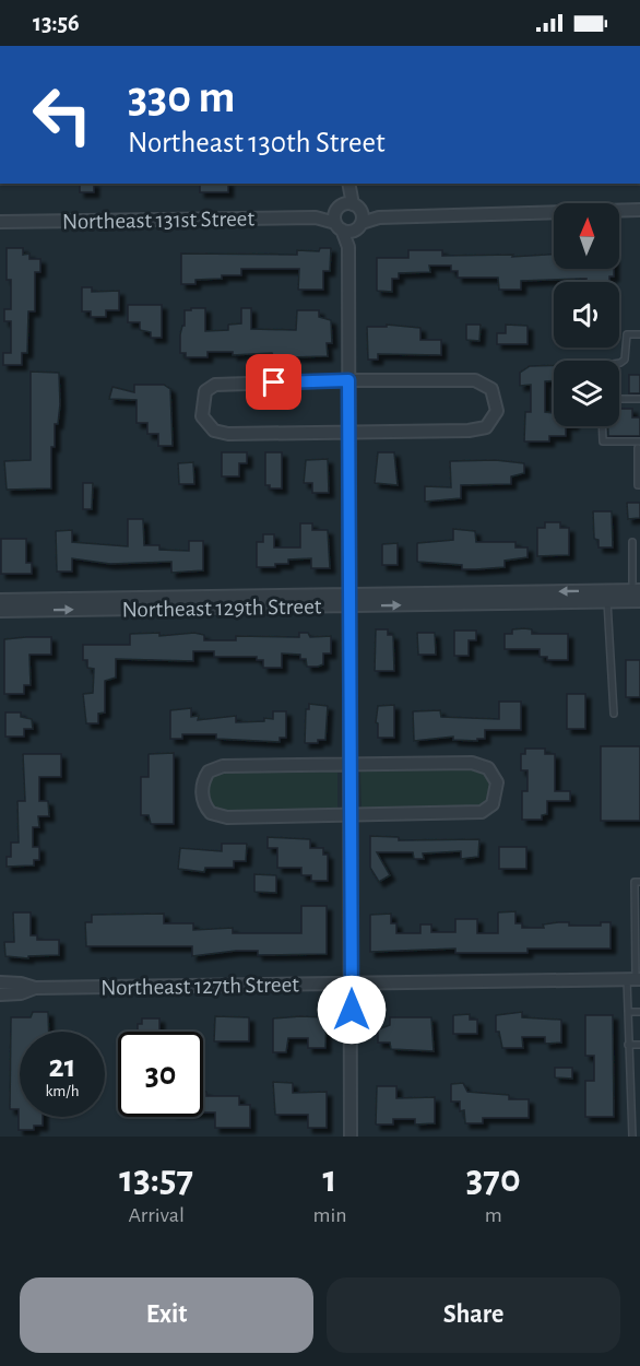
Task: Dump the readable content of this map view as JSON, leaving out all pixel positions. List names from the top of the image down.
{
  "streets": {
    "street": ["Northeast 131st Street", "Northeast 129th Street", "Northeast 127th Street"]
  },
  "north": "top",
  "page": {
    "status": "13:56",
    "turn": ["330 m", "Northeast 130th Street"],
    "speed": "21 km/h",
    "limit": "30",
    "eta": [
      "13:57",
      "Arrival",
      "1",
      "min",
      "370",
      "m"
    ],
    "buttons": ["Exit", "Share"]
  }
}
